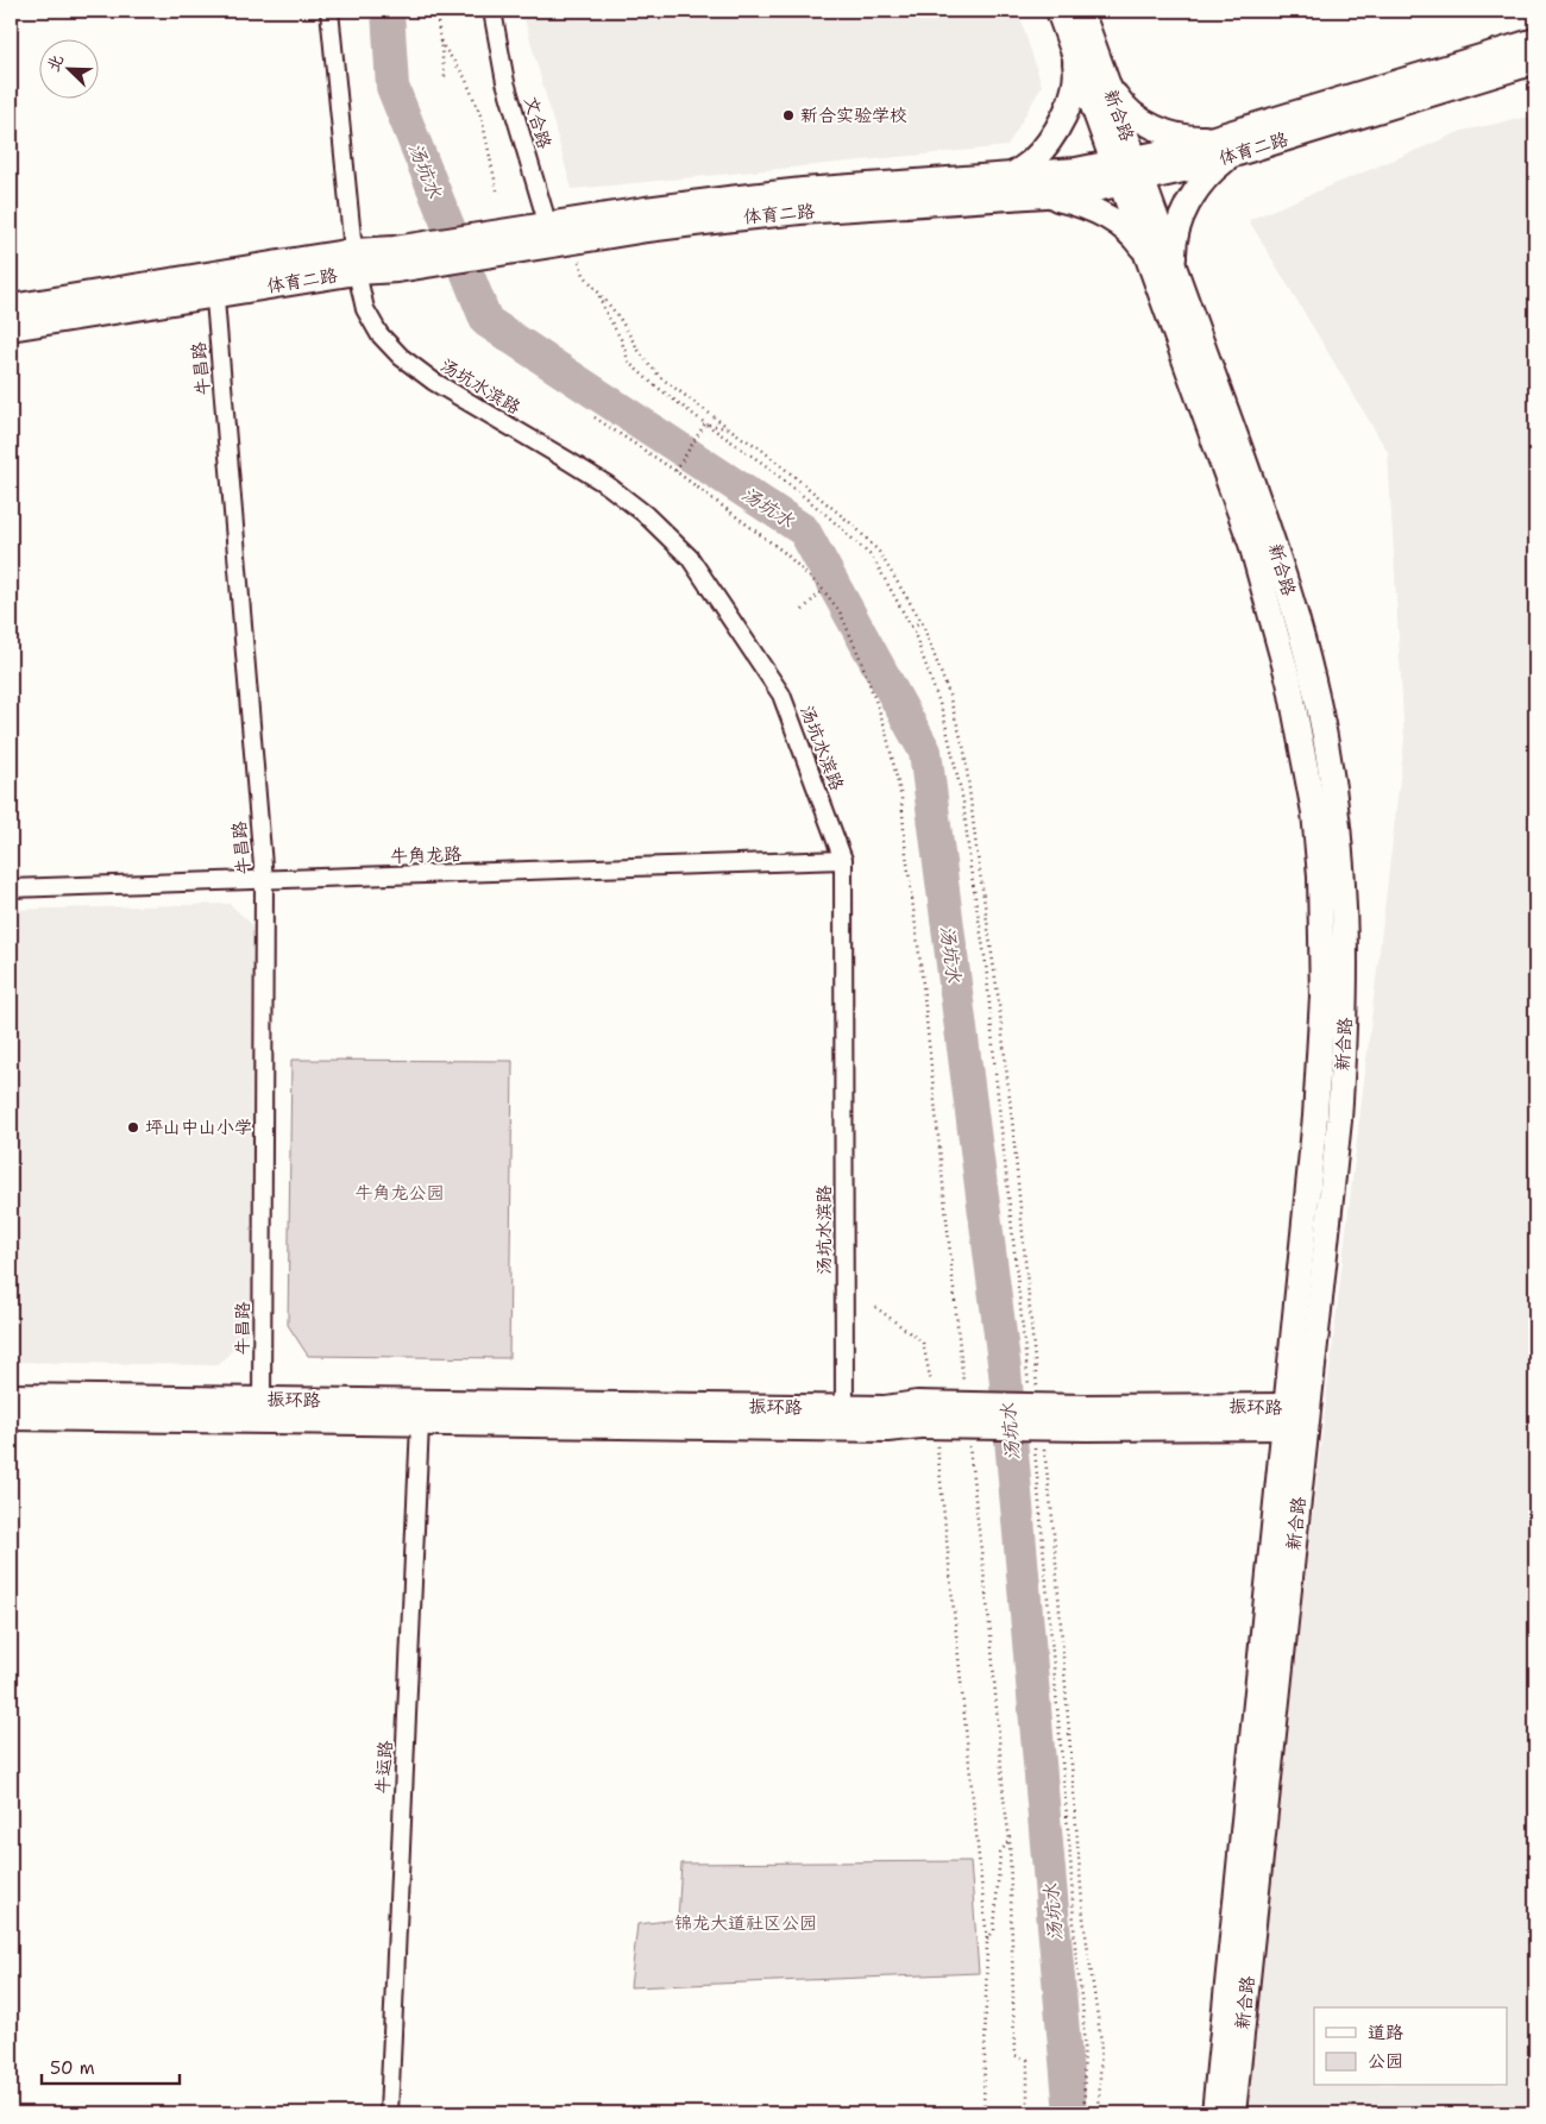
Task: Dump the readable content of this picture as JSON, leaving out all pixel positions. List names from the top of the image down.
{
  "streets": {
    "street": [
      "新合路",
      "文合路",
      "体育二路",
      "牛昌路",
      "汤坑水滨路",
      "牛角龙路",
      "振环路",
      "牛运路"
    ]
  },
  "crossings": [
    ["新合路", "体育二路"],
    ["新合路", "振环路"],
    ["文合路", "体育二路"],
    ["体育二路", "牛昌路"],
    ["体育二路", "汤坑水滨路"],
    ["牛昌路", "牛角龙路"],
    ["牛昌路", "振环路"],
    ["汤坑水滨路", "牛角龙路"],
    ["汤坑水滨路", "振环路"],
    ["振环路", "牛运路"]
  ],
  "water": ["汤坑水"],
  "parks": ["牛角龙公园", "锦龙大道社区公园"],
  "places": ["新合实验学校", "坪山中山小学"],
  "legend": ["道路", "公园"],
  "scale_bar": "50 m",
  "north": "top left"
}
